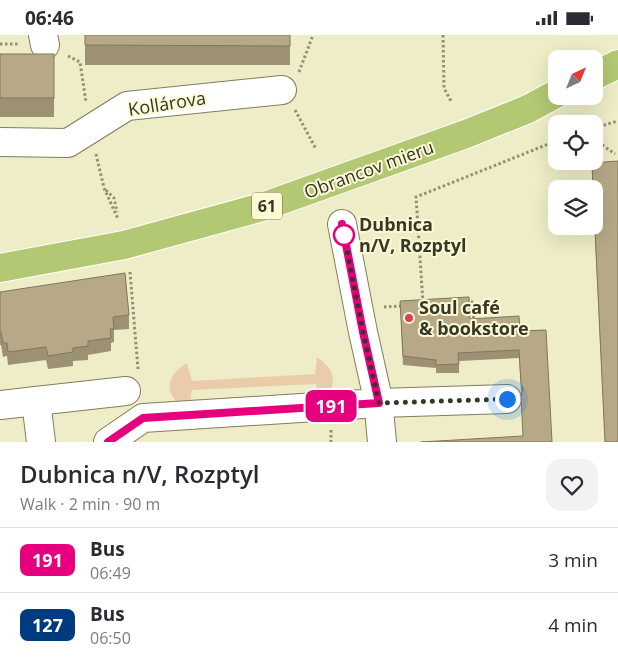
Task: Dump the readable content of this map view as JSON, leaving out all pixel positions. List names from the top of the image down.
{
  "streets": {
    "main road": ["Obrancov mieru", "61"],
    "street": ["Kollárova"]
  },
  "places": ["Dubnica n/V, Rozptyl", "Soul café & bookstore"],
  "lines": ["bus line 191"],
  "north": "top right",
  "page": {
    "status": "06:46",
    "on_map": "191",
    "heading": ["Dubnica n/V, Rozptyl", "Walk · 2 min · 90 m"],
    "list": [
      {
        "mark": "191",
        "name": "Bus",
        "note": "06:49",
        "value": "3 min"
      },
      {
        "mark": "127",
        "name": "Bus",
        "note": "06:50",
        "value": "4 min"
      }
    ]
  }
}
